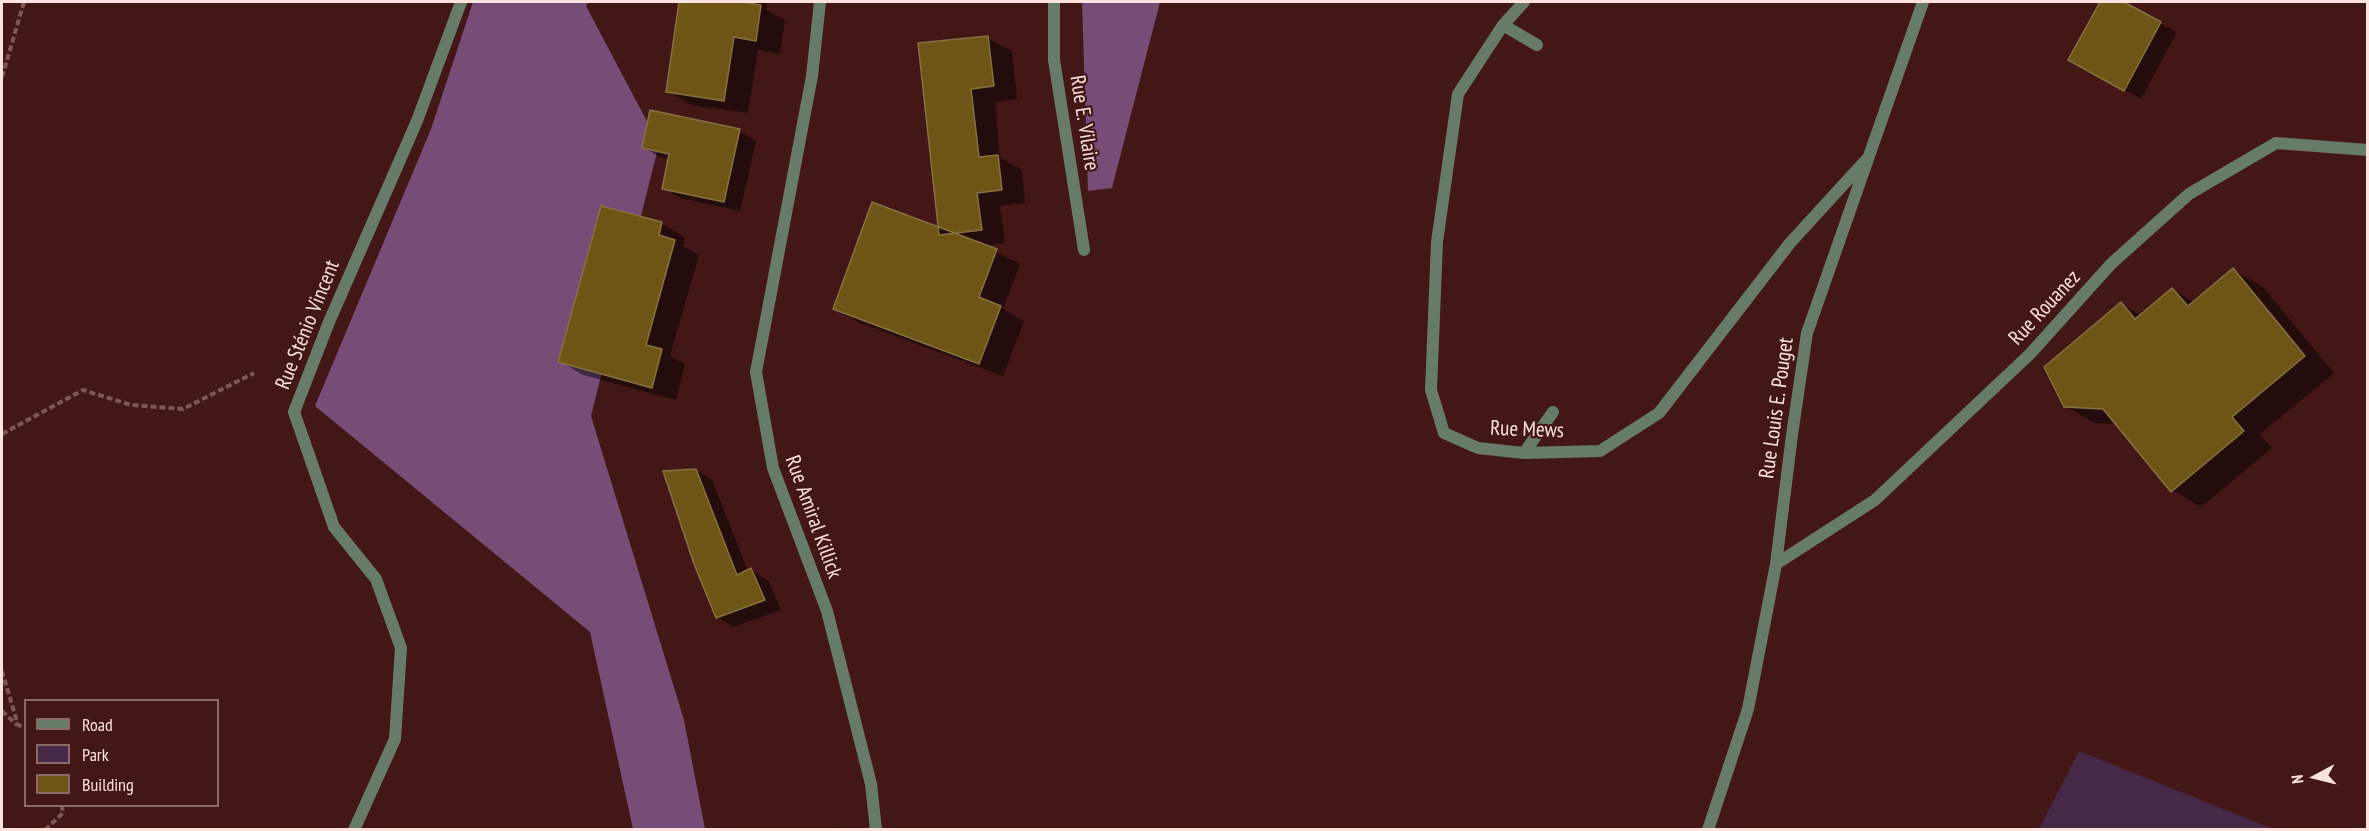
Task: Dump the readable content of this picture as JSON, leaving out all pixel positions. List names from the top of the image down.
{
  "streets": {
    "street": [
      "Rue E. Vilaire",
      "Rue Rouanez",
      "Rue Sténio Vincent",
      "Rue Louis E. Pouget",
      "Rue Mews",
      "Rue Amiral Killick"
    ]
  },
  "crossings": [
    ["Rue Rouanez", "Rue Louis E. Pouget"],
    ["Rue Louis E. Pouget", "Rue Mews"]
  ],
  "legend": ["Road", "Park", "Building"],
  "north": "left"
}
